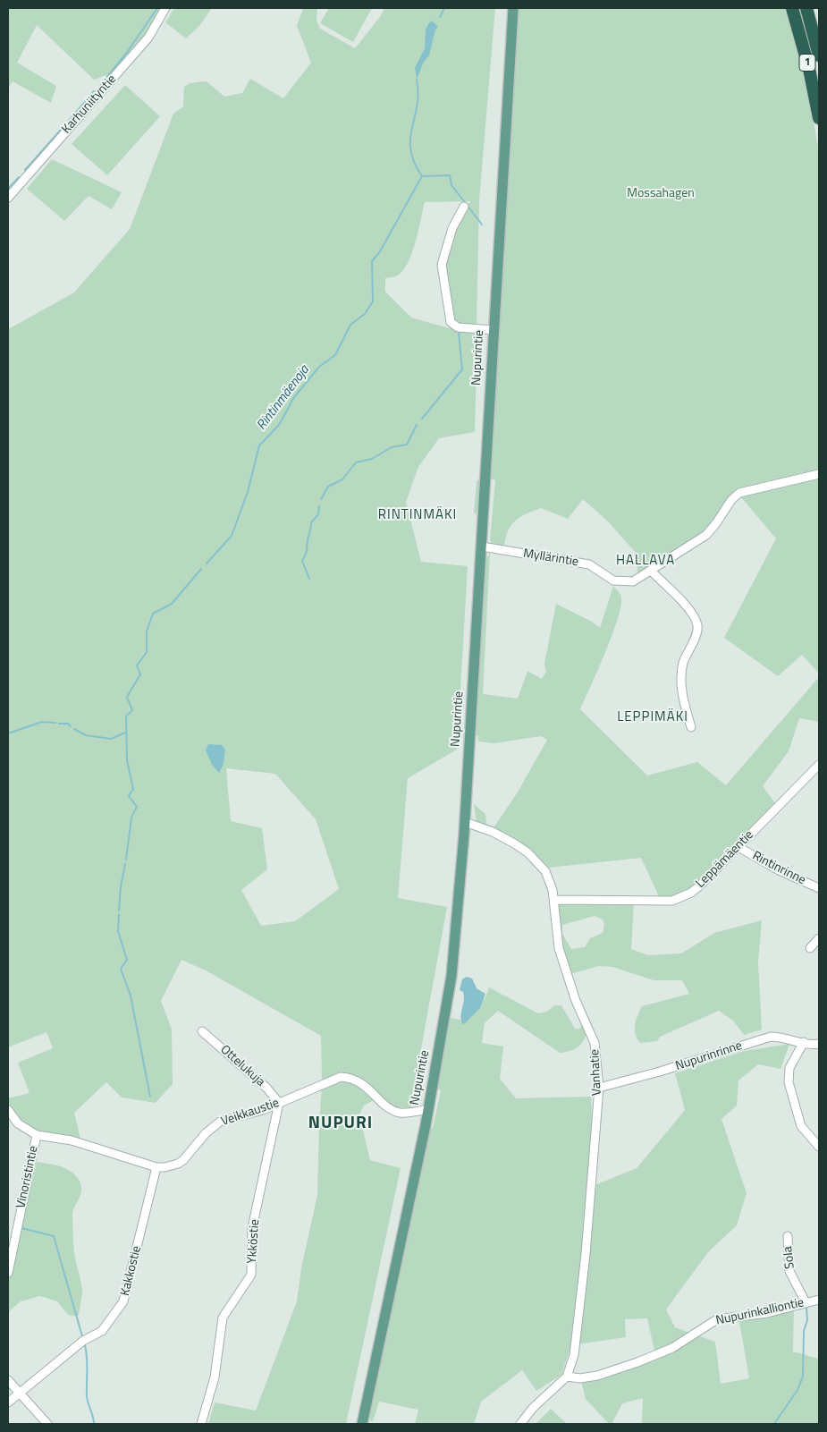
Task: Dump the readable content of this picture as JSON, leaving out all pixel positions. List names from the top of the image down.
{
  "streets": {
    "highway": ["1"],
    "main road": ["Nupurintie"],
    "street": [
      "Karhuniityntie",
      "Myllärintie",
      "Leppämäentie",
      "Rintinrinne",
      "Nupurinrinne",
      "Ottelukuja",
      "Vanhatie",
      "Veikkaustie",
      "Vinoristintie",
      "Ykköstie",
      "Sola",
      "Kakkostie",
      "Nupurinkalliontie"
    ]
  },
  "crossings": [
    ["Nupurintie", "Myllärintie"],
    ["Nupurintie", "Vanhatie"],
    ["Nupurintie", "Veikkaustie"],
    ["Leppämäentie", "Rintinrinne"],
    ["Leppämäentie", "Vanhatie"],
    ["Nupurinrinne", "Vanhatie"],
    ["Ottelukuja", "Veikkaustie"],
    ["Ottelukuja", "Ykköstie"],
    ["Vanhatie", "Nupurinkalliontie"],
    ["Veikkaustie", "Vinoristintie"],
    ["Veikkaustie", "Ykköstie"],
    ["Veikkaustie", "Kakkostie"],
    ["Sola", "Nupurinkalliontie"]
  ],
  "districts": [
    "RINTINMÄKI",
    "HALLAVA",
    "LEPPIMÄKI",
    "NUPURI"
  ],
  "water": ["Rintinmäenoja"],
  "parks": ["Mossahagen"]
}
